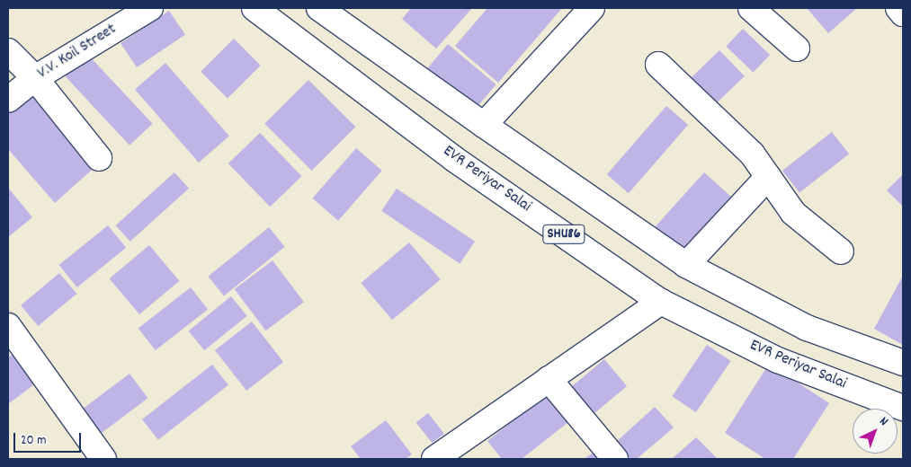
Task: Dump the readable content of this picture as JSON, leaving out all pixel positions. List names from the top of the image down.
{
  "streets": {
    "street": ["V.V. Koil Street", "EVR Periyar Salai", "SHU86"]
  },
  "scale_bar": "20 m",
  "north": "top right"
}
